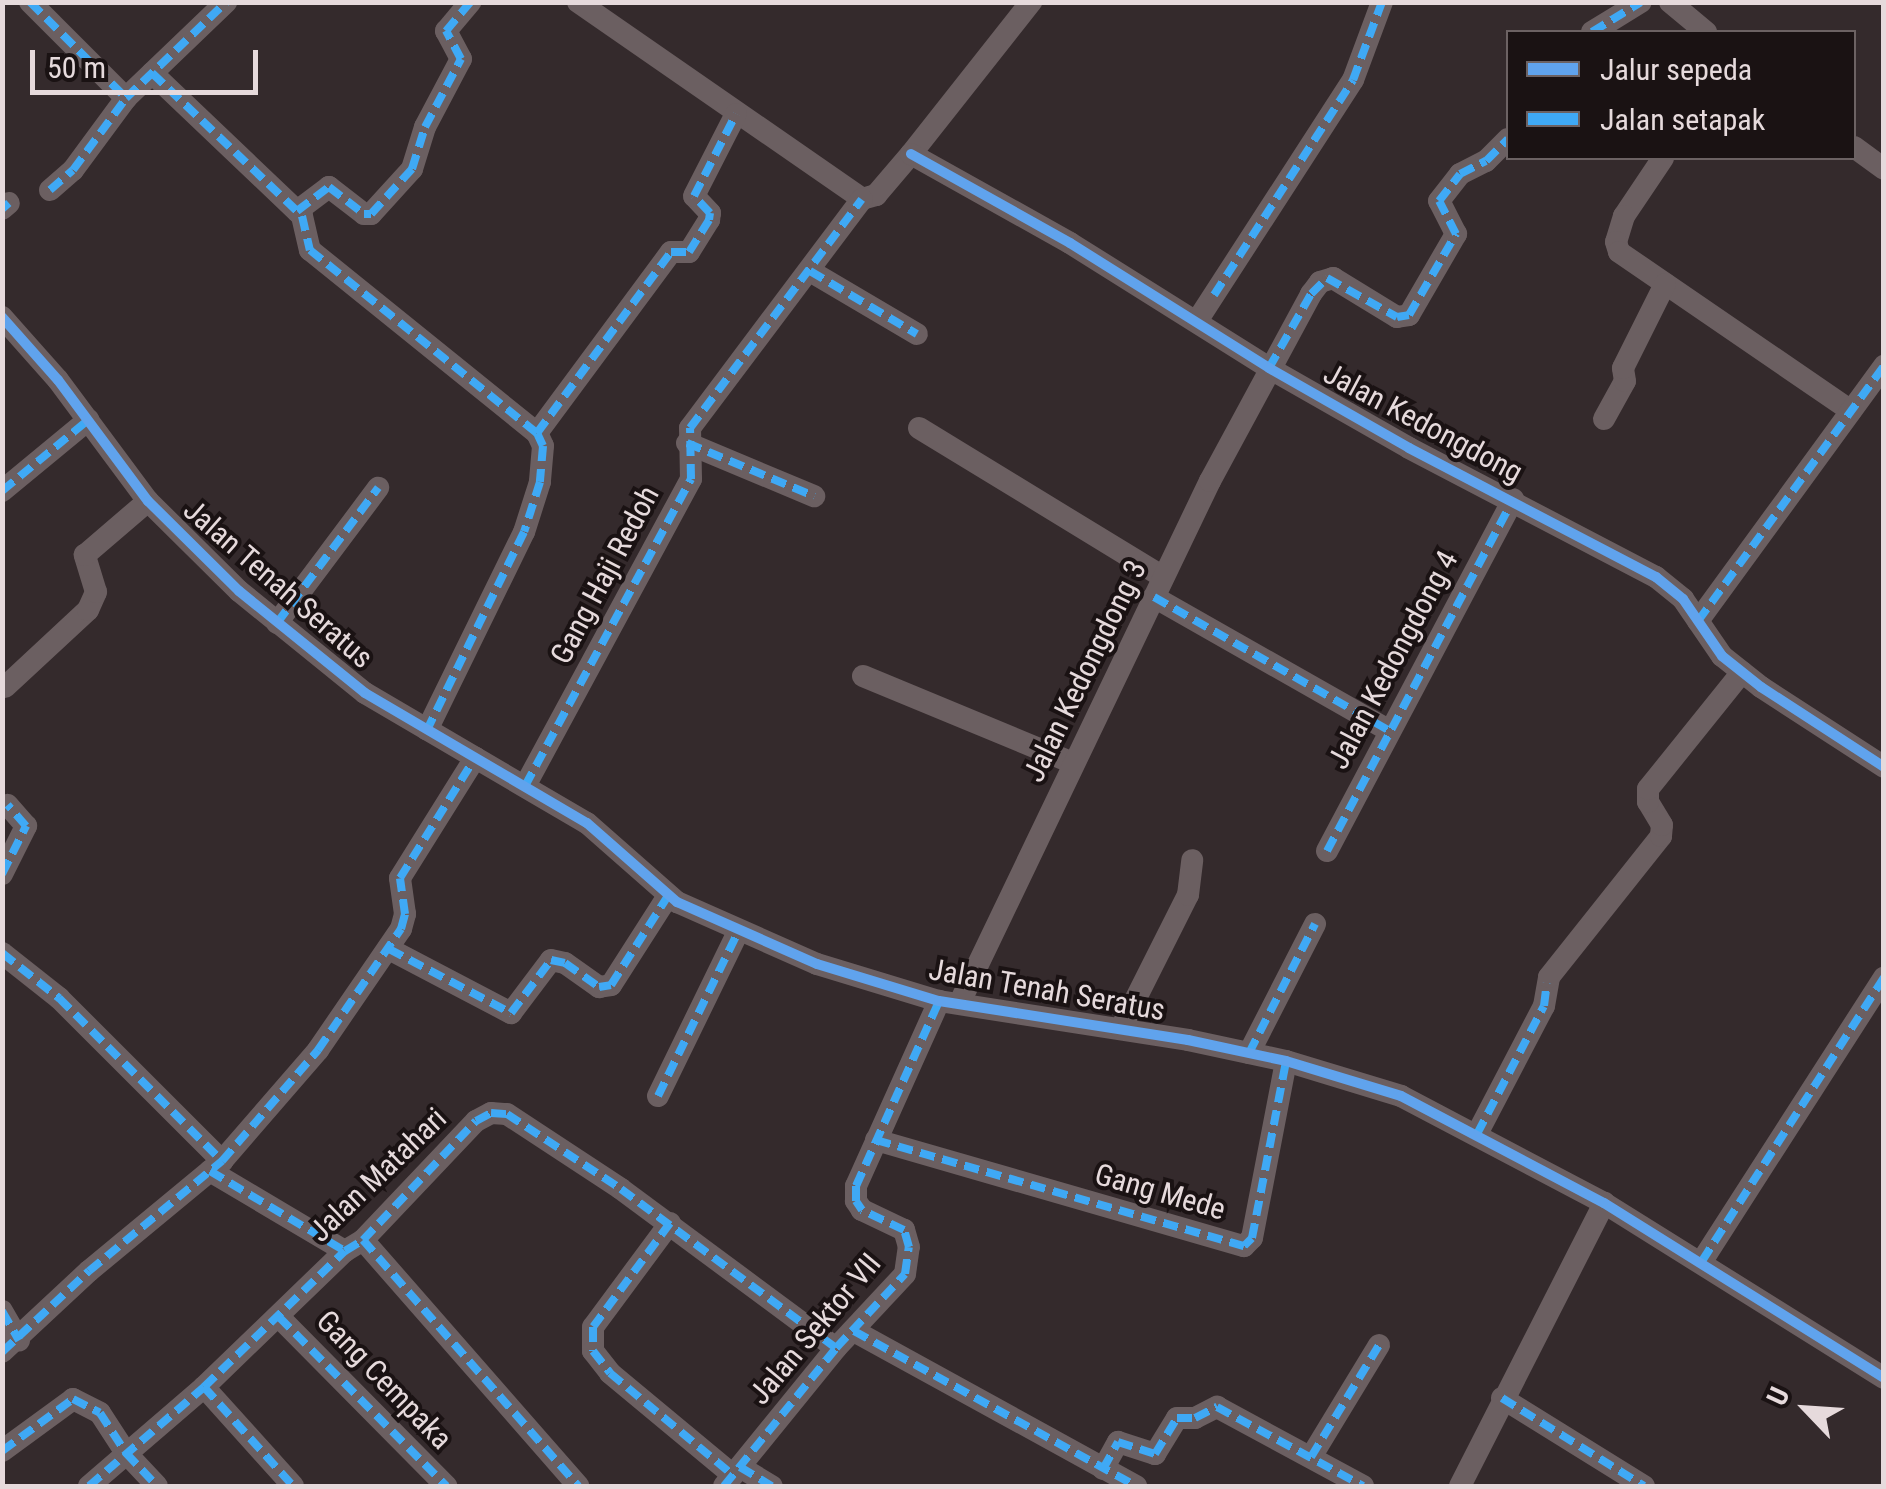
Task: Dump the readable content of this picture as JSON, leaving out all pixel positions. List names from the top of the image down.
{
  "streets": {
    "street": [
      "Jalan Kedongdong",
      "Gang Haji Redoh",
      "Jalan Tenah Seratus",
      "Jalan Kedongdong 4",
      "Jalan Kedongdong 3",
      "Jalan Matahari",
      "Gang Mede",
      "Jalan Sektor VII",
      "Gang Cempaka"
    ]
  },
  "crossings": [
    ["Jalan Kedongdong", "Jalan Kedongdong 4"],
    ["Jalan Kedongdong", "Jalan Kedongdong 3"],
    ["Gang Haji Redoh", "Jalan Tenah Seratus"],
    ["Jalan Tenah Seratus", "Jalan Kedongdong 3"],
    ["Jalan Tenah Seratus", "Gang Mede"],
    ["Jalan Tenah Seratus", "Jalan Sektor VII"],
    ["Jalan Kedongdong 3", "Jalan Sektor VII"],
    ["Jalan Matahari", "Jalan Sektor VII"],
    ["Jalan Matahari", "Gang Cempaka"],
    ["Gang Mede", "Jalan Sektor VII"]
  ],
  "legend": ["Jalur sepeda", "Jalan setapak"],
  "scale_bar": "50 m",
  "north": "top left"
}
